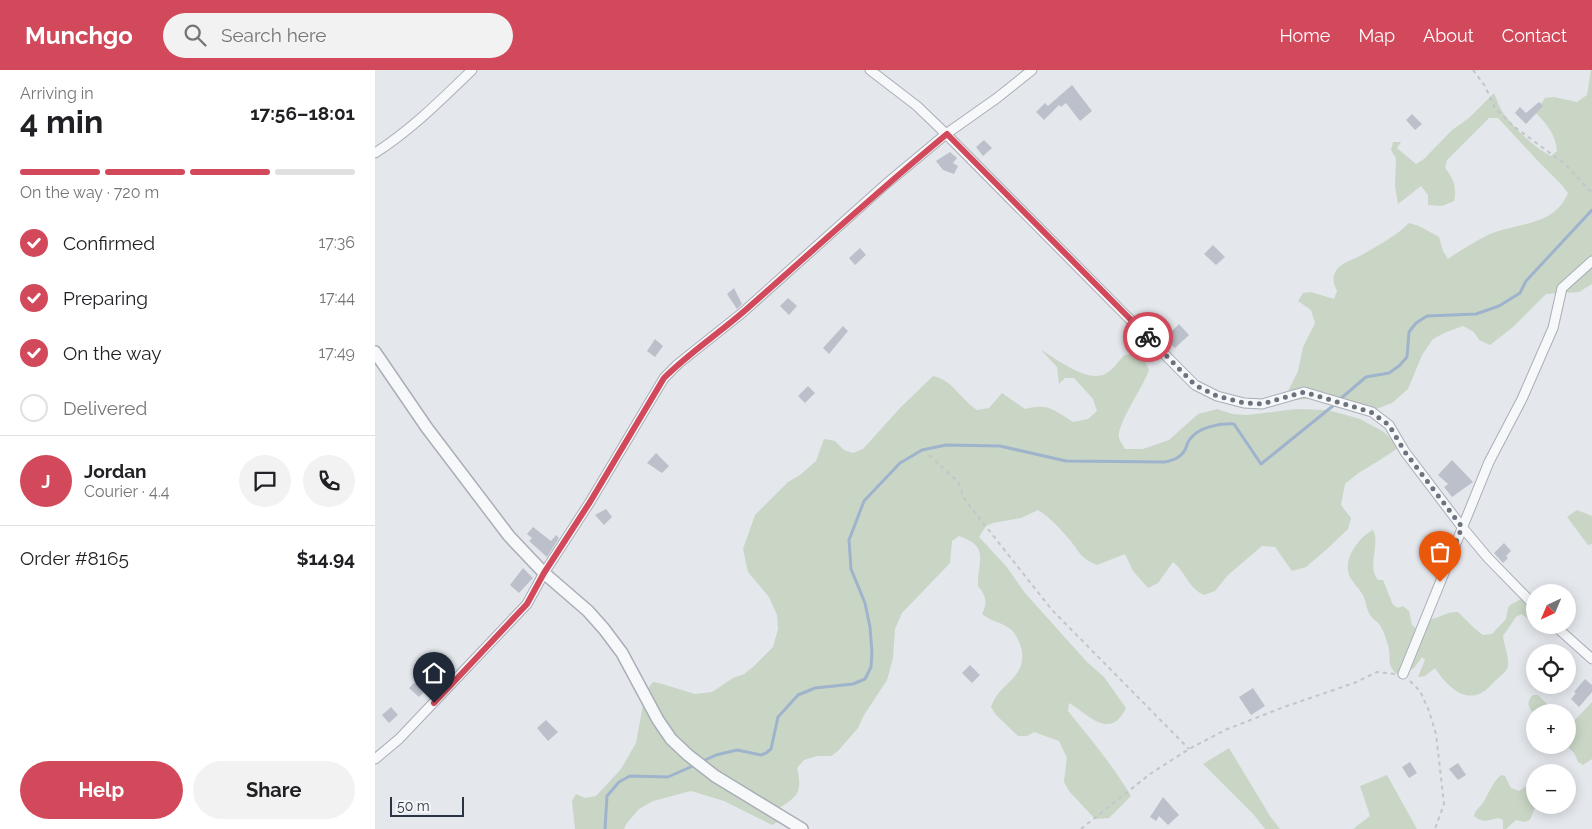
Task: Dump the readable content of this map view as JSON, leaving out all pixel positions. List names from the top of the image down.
{
  "scale_bar": "50 m",
  "north": "bottom left",
  "page": {
    "header": "Munchgo",
    "search": "Search here",
    "nav": [
      "Home",
      "Map",
      "About",
      "Contact"
    ],
    "heading": ["4 min", "Arriving in", "17:56–18:01"],
    "panel": [
      "Jordan",
      "Courier · 4.4",
      "Order #8165",
      "$14.94"
    ],
    "bar": "On the way · 720 m",
    "list": [
      ["Confirmed", "17:36"],
      ["Preparing", "17:44"],
      ["On the way", "17:49"],
      "Delivered"
    ],
    "round": "J",
    "map_buttons": ["+", "−"],
    "buttons": ["Help", "Share"],
    "scale": "50 m"
  }
}
